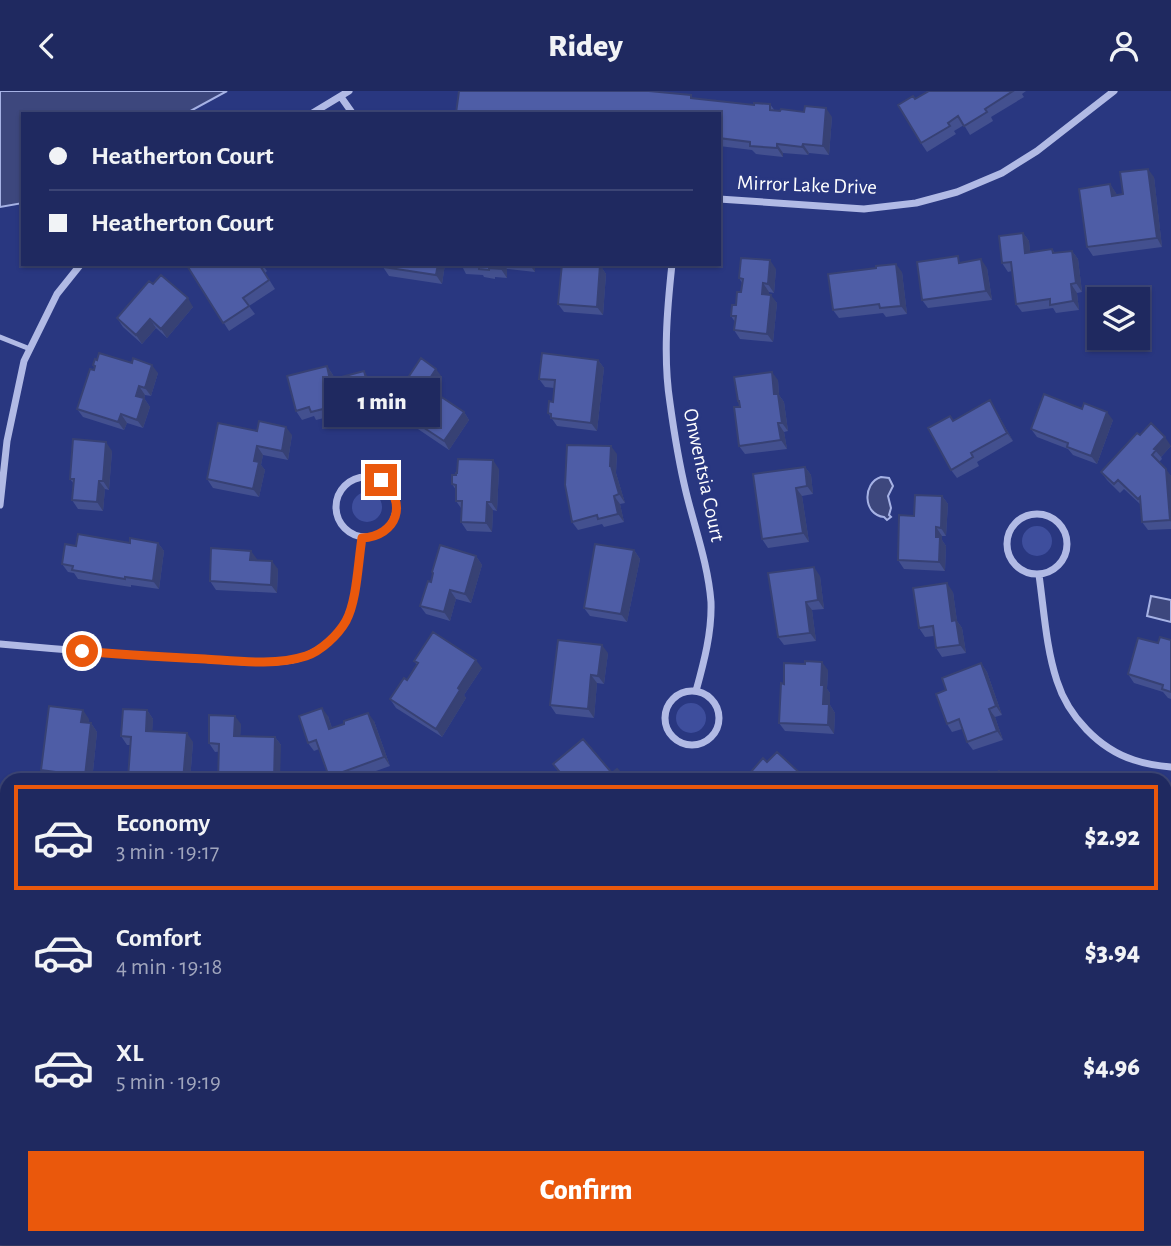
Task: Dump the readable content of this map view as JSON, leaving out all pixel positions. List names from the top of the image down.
{
  "streets": {
    "street": ["Mirror Lake Drive", "Onwentsia Court"]
  },
  "page": {
    "header": "Ridey",
    "banner": ["Heatherton Court", "Heatherton Court"],
    "bubble": "1 min",
    "list": [
      {
        "name": "Economy",
        "note": "3 min · 19:17",
        "value": "$2.92"
      },
      {
        "name": "Comfort",
        "note": "4 min · 19:18",
        "value": "$3.94"
      },
      {
        "name": "XL",
        "note": "5 min · 19:19",
        "value": "$4.96"
      }
    ],
    "buttons": "Confirm"
  }
}
